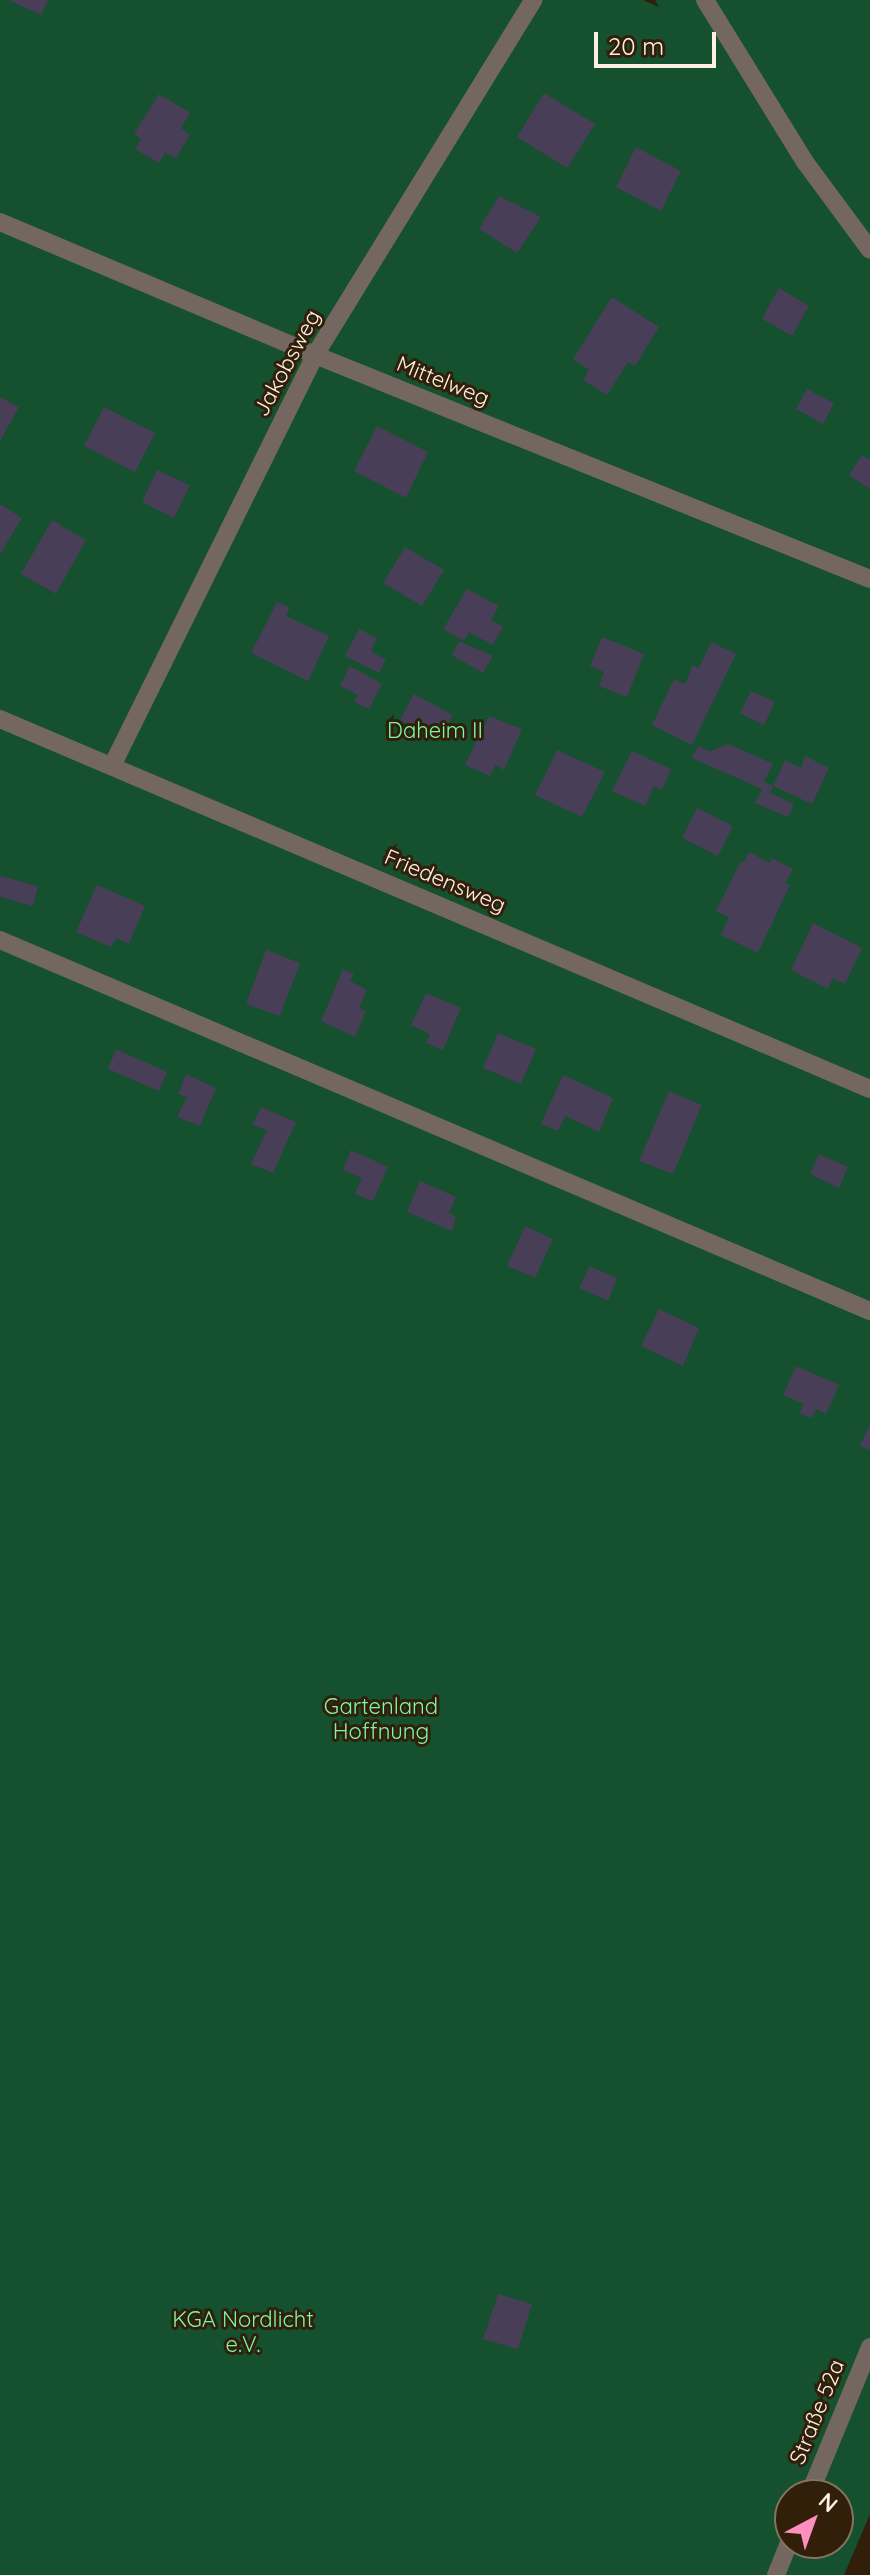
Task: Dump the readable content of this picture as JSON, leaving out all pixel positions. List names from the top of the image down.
{
  "streets": {
    "lane": [
      "Jakobsweg",
      "Mittelweg",
      "Friedensweg",
      "Straße 52a"
    ]
  },
  "crossings": [
    ["Jakobsweg", "Mittelweg"],
    ["Jakobsweg", "Friedensweg"]
  ],
  "parks": ["Daheim II", "Gartenland Hoffnung", "KGA Nordlicht e.V."],
  "scale_bar": "20 m",
  "north": "top right"
}
